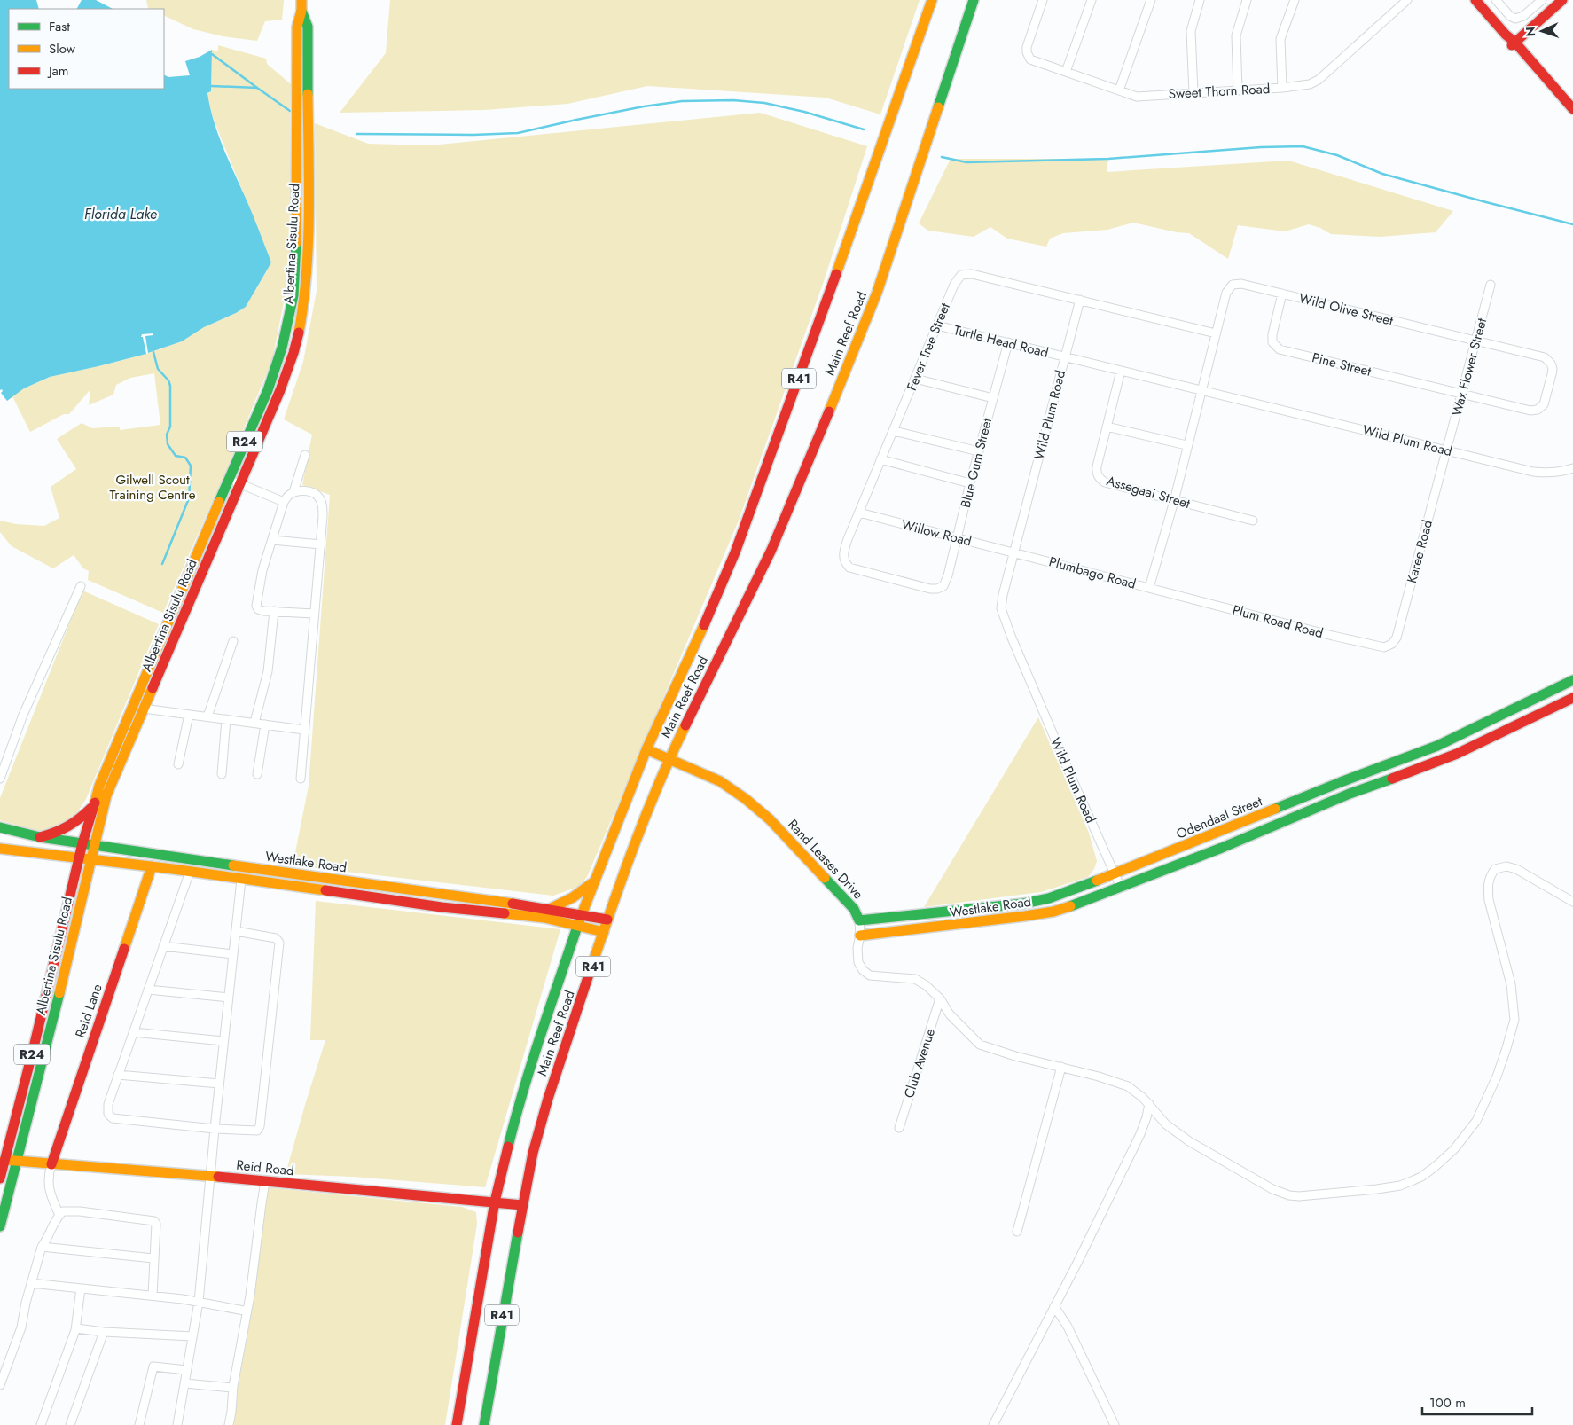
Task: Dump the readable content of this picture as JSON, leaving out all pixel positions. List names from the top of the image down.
{
  "streets": {
    "main road": [
      "Albertina Sisulu Road",
      "Main Reef Road",
      "R41",
      "R24",
      "Odendaal Street",
      "Rand Leases Drive",
      "Westlake Road",
      "Reid Lane",
      "Reid Road"
    ],
    "street": [
      "Sweet Thorn Road",
      "Wild Olive Street",
      "Turtle Head Road",
      "Fever Tree Street",
      "Pine Street",
      "Wax Flower Street",
      "Wild Plum Road",
      "Blue Gum Street",
      "Assegaai Street",
      "Willow Road",
      "Karee Road",
      "Plumbago Road",
      "Plum Road Road",
      "Club Avenue"
    ]
  },
  "crossings": [
    ["Albertina Sisulu Road", "Westlake Road"],
    ["Albertina Sisulu Road", "Reid Road"],
    ["Wild Olive Street", "Fever Tree Street"],
    ["Wild Olive Street", "Pine Street"],
    ["Wild Olive Street", "Wax Flower Street"],
    ["Wild Olive Street", "Wild Plum Road"],
    ["Wild Olive Street", "Assegaai Street"],
    ["Wild Olive Street", "Plumbago Road"],
    ["Main Reef Road", "Rand Leases Drive"],
    ["Main Reef Road", "Westlake Road"],
    ["Main Reef Road", "Reid Road"],
    ["Turtle Head Road", "Fever Tree Street"],
    ["Turtle Head Road", "Wild Plum Road"],
    ["Turtle Head Road", "Blue Gum Street"],
    ["Fever Tree Street", "Blue Gum Street"],
    ["Fever Tree Street", "Willow Road"],
    ["Pine Street", "Wax Flower Street"],
    ["Wax Flower Street", "Wild Plum Road"],
    ["Wax Flower Street", "Karee Road"],
    ["Wild Plum Road", "Assegaai Street"],
    ["Wild Plum Road", "Willow Road"],
    ["Wild Plum Road", "Karee Road"],
    ["Wild Plum Road", "Plumbago Road"],
    ["Wild Plum Road", "Odendaal Street"],
    ["Wild Plum Road", "Westlake Road"],
    ["Blue Gum Street", "Willow Road"],
    ["Willow Road", "Plumbago Road"],
    ["Karee Road", "Plum Road Road"],
    ["Plumbago Road", "Plum Road Road"],
    ["Odendaal Street", "Rand Leases Drive"],
    ["Rand Leases Drive", "Westlake Road"],
    ["Rand Leases Drive", "Club Avenue"],
    ["Westlake Road", "Reid Lane"],
    ["Reid Lane", "Reid Road"]
  ],
  "water": ["Florida Lake"],
  "parks": ["Gilwell Scout Training Centre"],
  "legend": ["Fast", "Slow", "Jam"],
  "scale_bar": "100 m",
  "north": "left"
}
